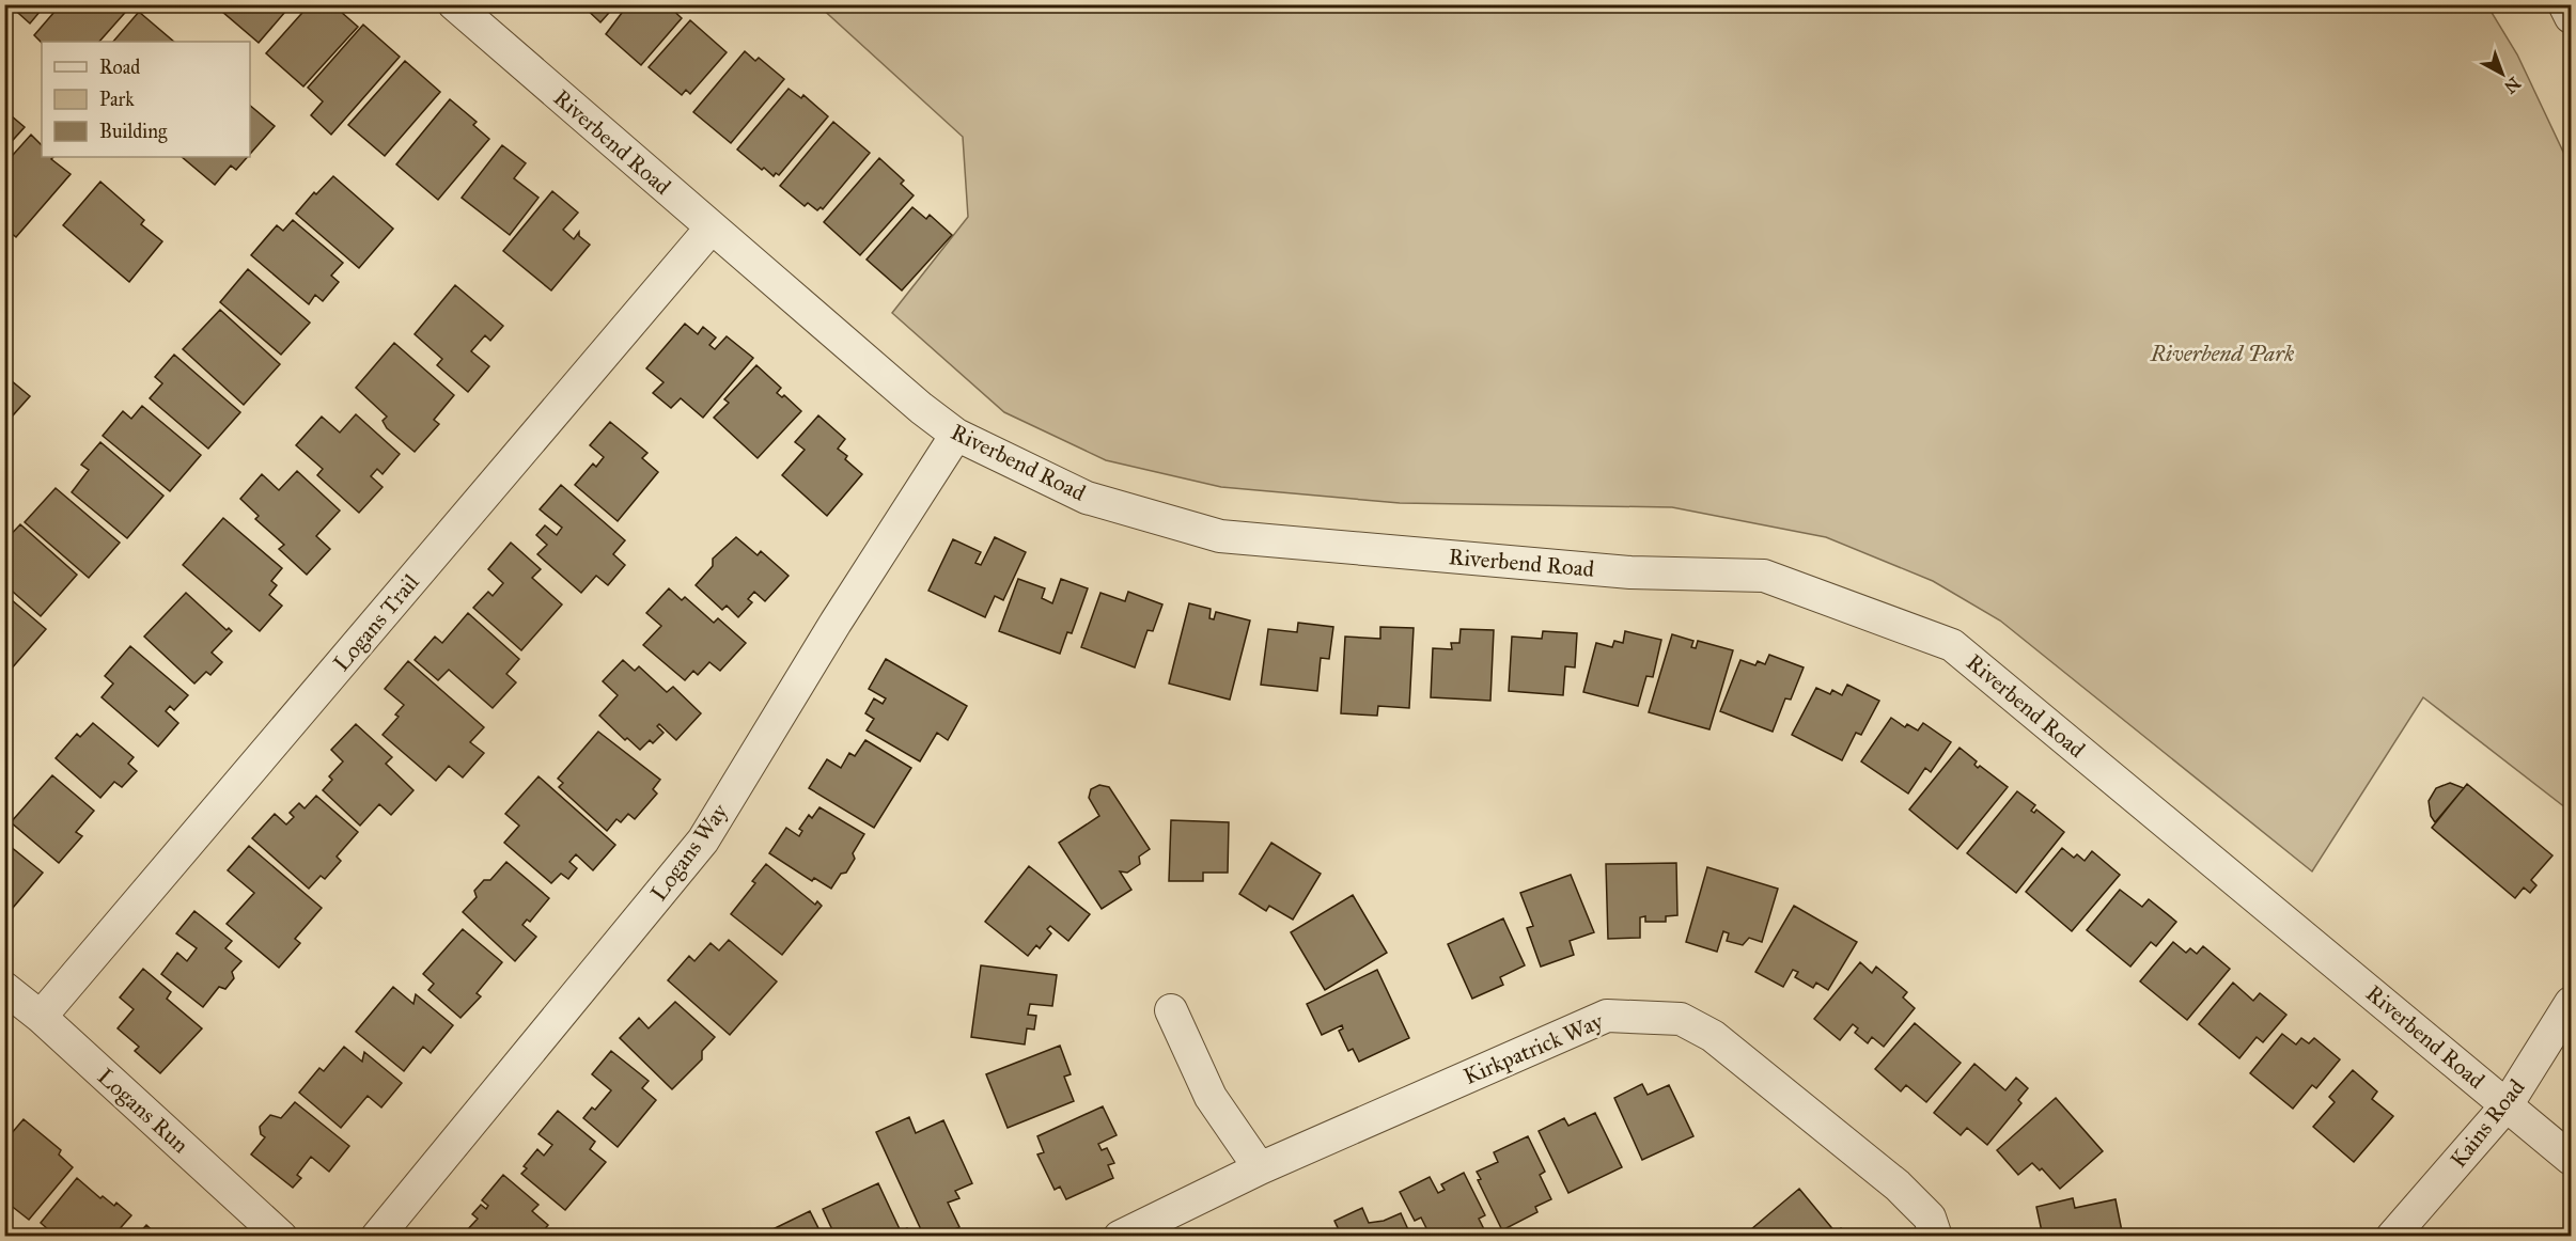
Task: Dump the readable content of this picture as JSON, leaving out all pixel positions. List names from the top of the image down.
{
  "streets": {
    "street": [
      "Riverbend Road",
      "Logans Trail",
      "Logans Way",
      "Kirkpatrick Way",
      "Logans Run",
      "Kains Road"
    ]
  },
  "crossings": [
    ["Riverbend Road", "Logans Trail"],
    ["Riverbend Road", "Logans Way"],
    ["Riverbend Road", "Kains Road"],
    ["Logans Trail", "Logans Run"]
  ],
  "parks": ["Riverbend Park"],
  "legend": ["Road", "Park", "Building"],
  "north": "bottom right"
}
